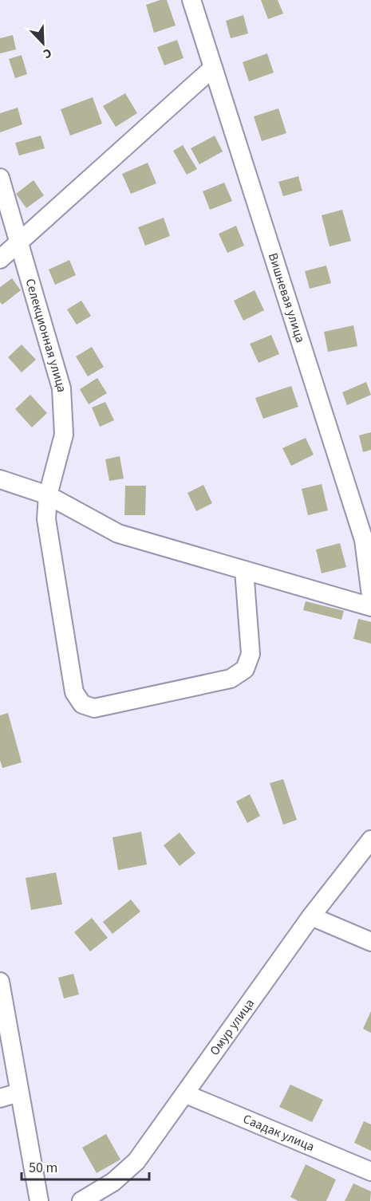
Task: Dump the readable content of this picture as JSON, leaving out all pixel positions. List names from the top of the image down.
{
  "streets": {
    "street": [
      "Вишневая улица",
      "Селекционная улица",
      "Омур улица",
      "Саадак улица"
    ]
  },
  "crossings": [
    ["Омур улица", "Саадак улица"]
  ],
  "scale_bar": "50 m",
  "north": "bottom right"
}
